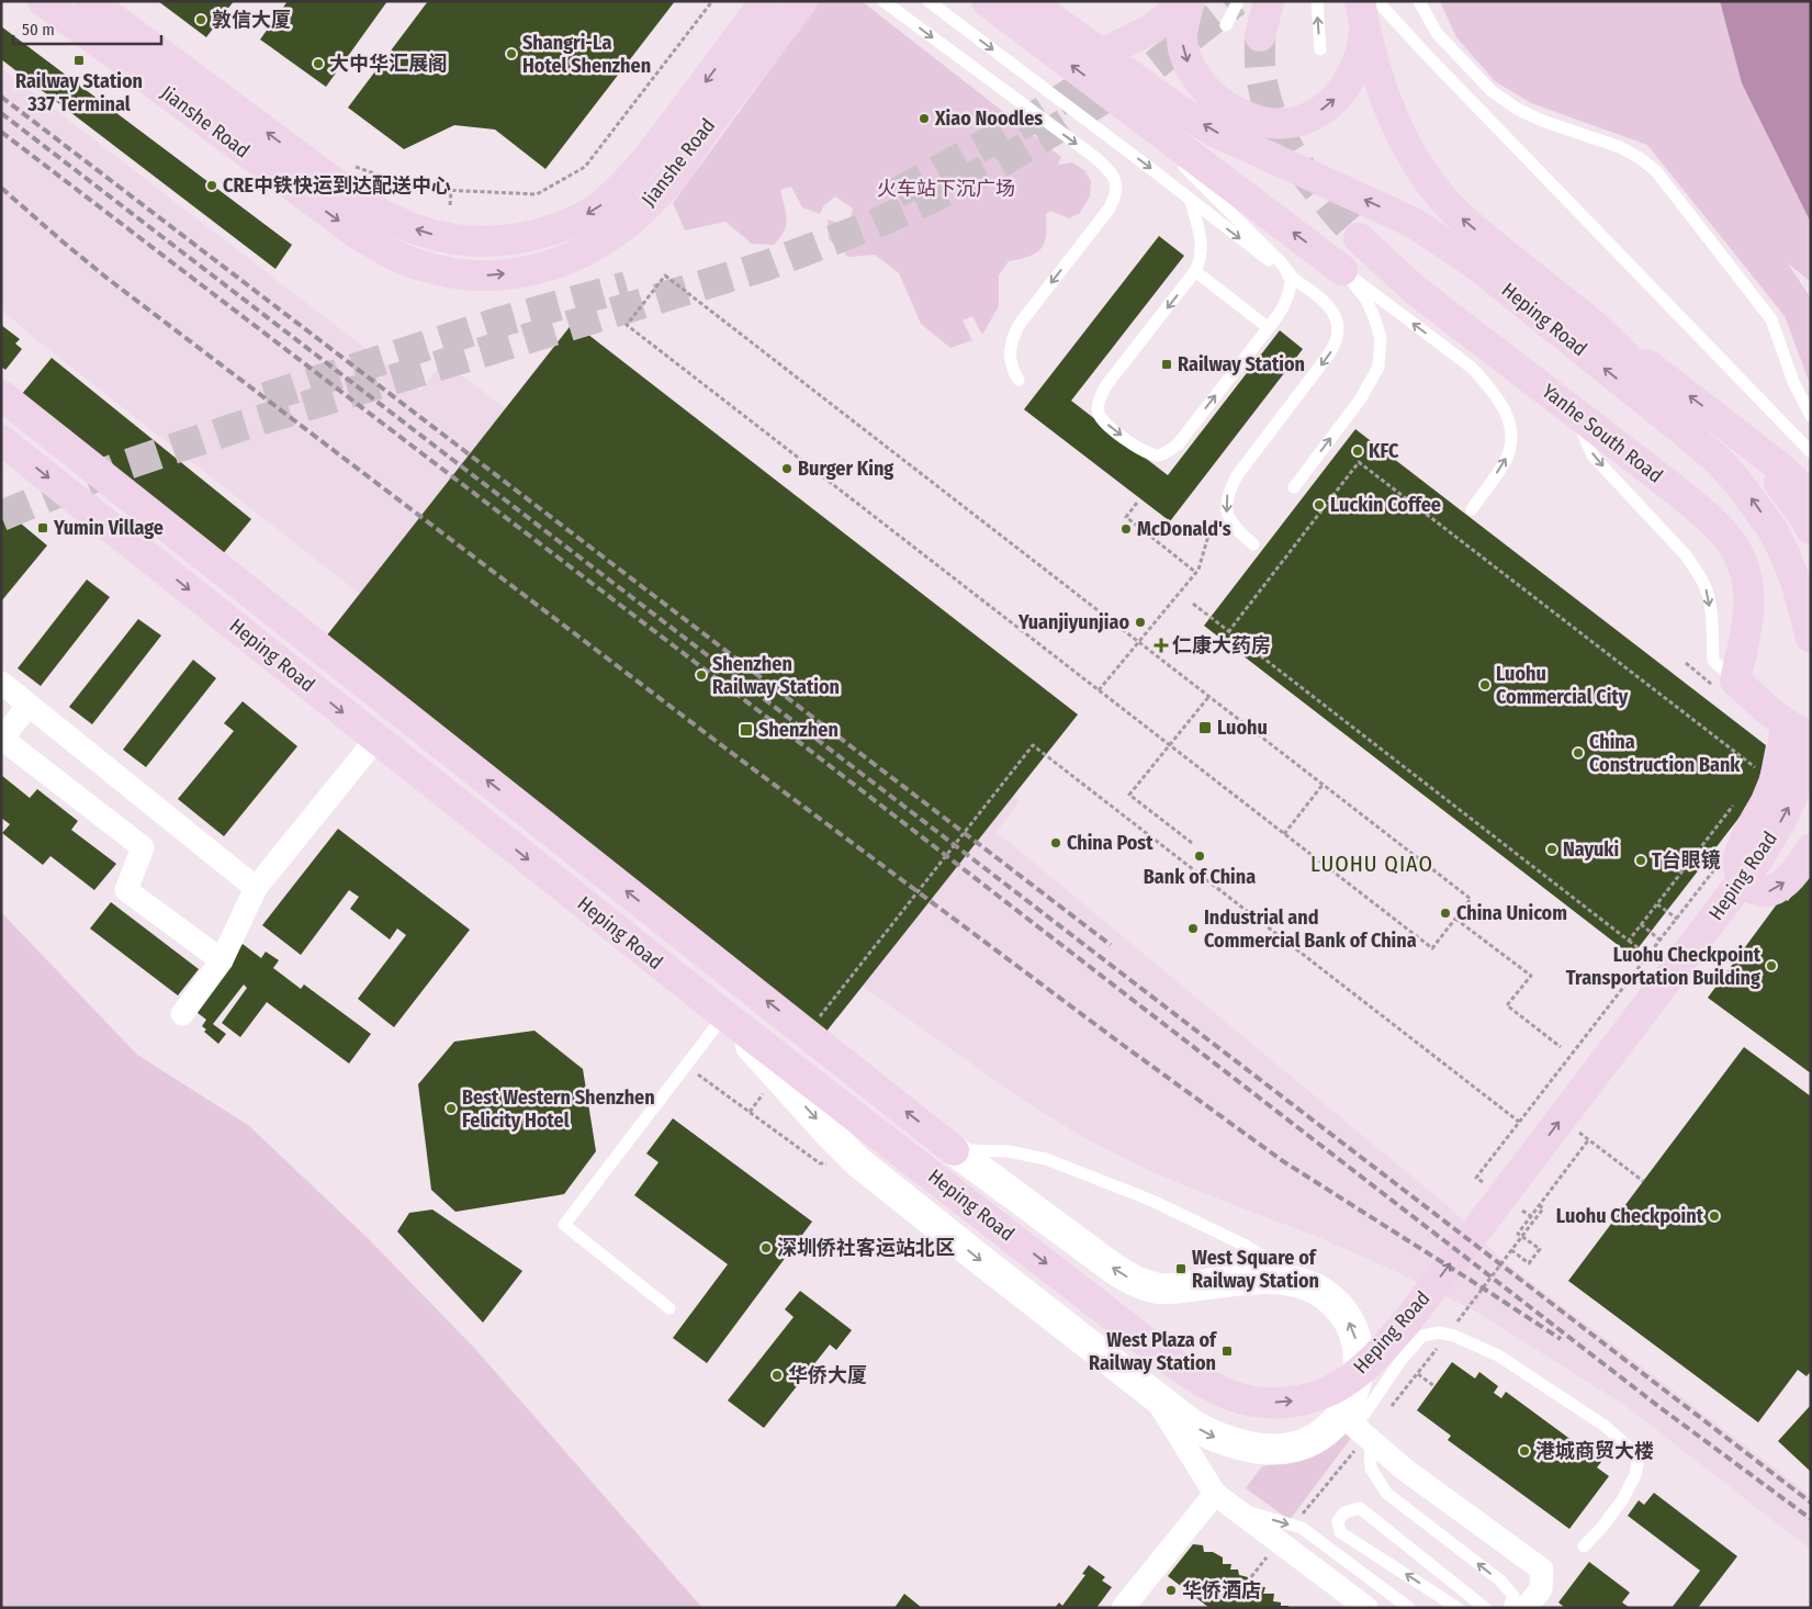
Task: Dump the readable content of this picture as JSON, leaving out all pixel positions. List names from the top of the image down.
{
  "streets": {
    "main road": ["Jianshe Road", "Heping Road", "Yanhe South Road"]
  },
  "districts": ["LUOHU QIAO"],
  "parks": ["火车站下沉广场"],
  "places": {
    "other": [
      "敦信大厦",
      "Shangri-La Hotel Shenzhen",
      "大中华汇展阁",
      "Xiao Noodles",
      "CRE中铁快运到达配送中心",
      "KFC",
      "Burger King",
      "Luckin Coffee",
      "McDonald's",
      "Yuanjiyunjiao",
      "Shenzhen Railway Station",
      "Luohu Commercial City",
      "China Construction Bank",
      "China Post",
      "Nayuki",
      "Bank of China",
      "T台眼镜",
      "China Unicom",
      "Industrial and Commercial Bank of China",
      "Luohu Checkpoint Transportation Building",
      "Best Western Shenzhen Felicity Hotel",
      "Luohu Checkpoint",
      "深圳侨社客运站北区",
      "华侨大厦",
      "港城商贸大楼",
      "华侨酒店"
    ],
    "transit": [
      "Railway Station 337 Terminal",
      "Railway Station",
      "Yumin Village",
      "Luohu",
      "Shenzhen",
      "West Square of Railway Station",
      "West Plaza of Railway Station"
    ],
    "health": ["仁康大药房"]
  },
  "scale_bar": "50 m"
}
